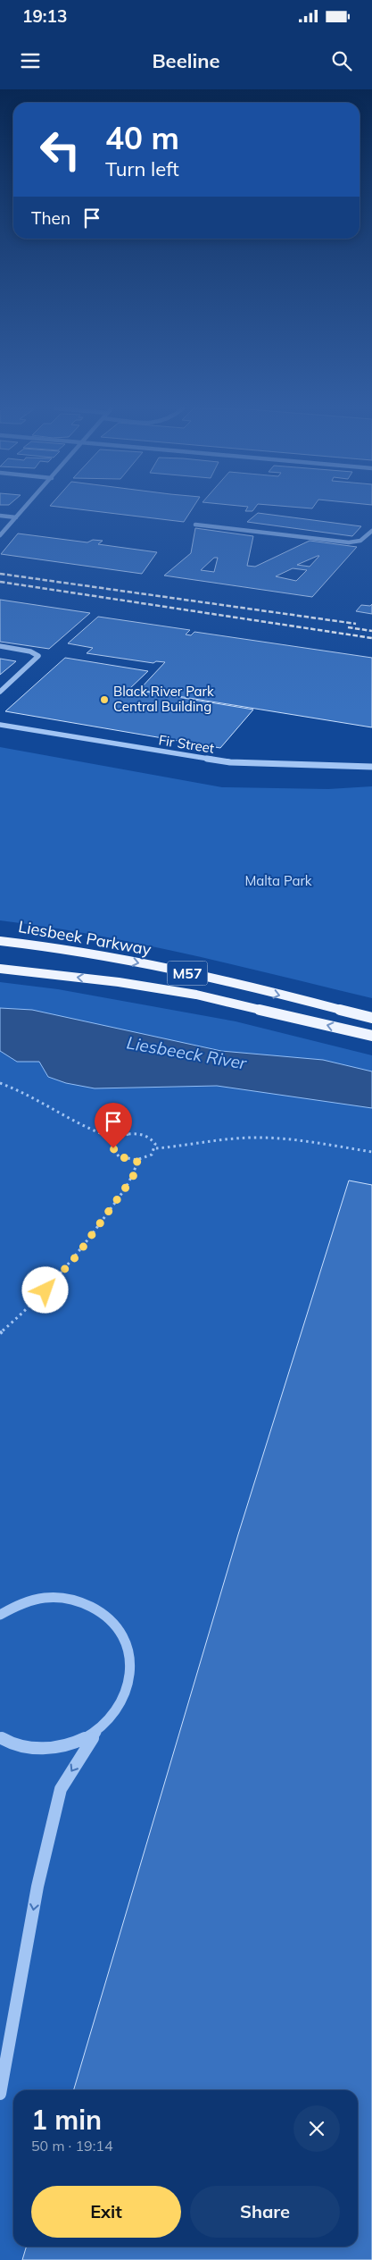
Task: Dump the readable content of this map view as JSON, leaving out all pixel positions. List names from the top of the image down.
{
  "streets": {
    "main road": ["Liesbeek Parkway", "M57"],
    "street": ["Fir Street"]
  },
  "water": ["Liesbeeck River"],
  "parks": ["Malta Park"],
  "places": ["Black River Park Central Building"],
  "page": {
    "status": "19:13",
    "header": "Beeline",
    "turn": ["40 m", "Turn left"],
    "then": "Then",
    "heading": ["1 min", "50 m · 19:14"],
    "buttons": ["Exit", "Share"]
  }
}
